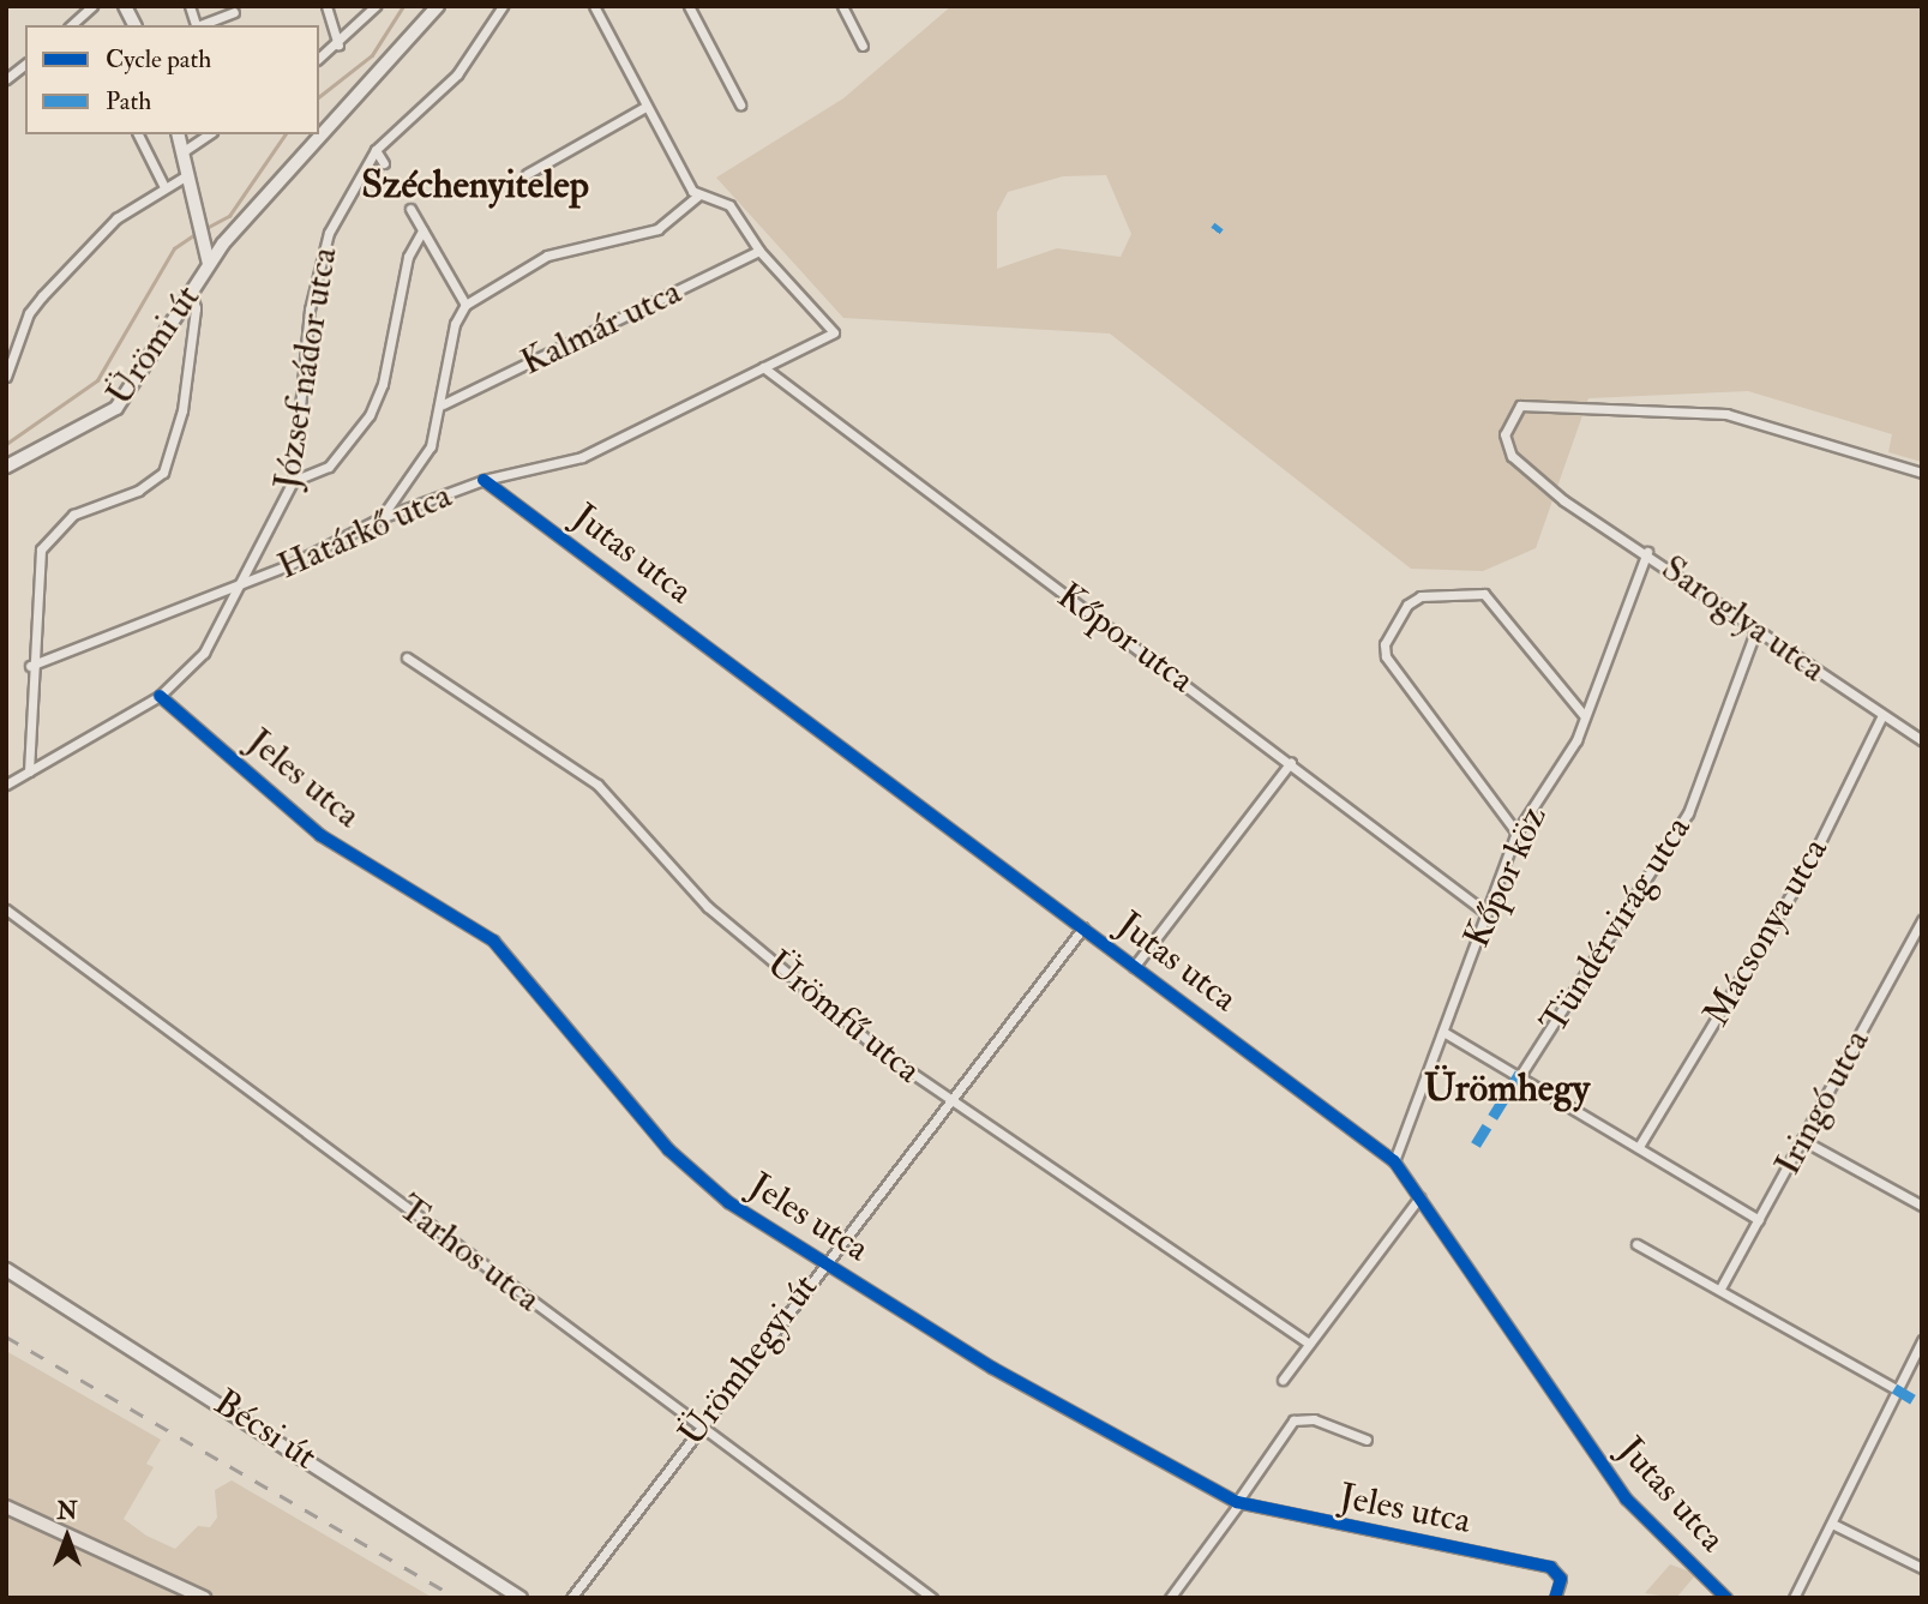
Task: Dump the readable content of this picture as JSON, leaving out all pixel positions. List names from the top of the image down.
{
  "streets": {
    "street": [
      "Kalmár utca",
      "Ürömi út",
      "József nádor utca",
      "Határkő utca",
      "Jutas utca",
      "Saroglya utca",
      "Kőpor utca",
      "Jeles utca",
      "Kőpor köz",
      "Tündérvirág utca",
      "Mácsonya utca",
      "Ürömfű utca",
      "Iringó utca",
      "Tarhos utca",
      "Ürömhegyi út",
      "Bécsi út"
    ]
  },
  "crossings": [
    ["Kalmár utca", "Határkő utca"],
    ["József nádor utca", "Határkő utca"],
    ["József nádor utca", "Jeles utca"],
    ["Határkő utca", "Jutas utca"],
    ["Határkő utca", "Kőpor utca"],
    ["Jutas utca", "Kőpor köz"],
    ["Jutas utca", "Ürömhegyi út"],
    ["Saroglya utca", "Kőpor köz"],
    ["Saroglya utca", "Tündérvirág utca"],
    ["Saroglya utca", "Mácsonya utca"],
    ["Kőpor utca", "Kőpor köz"],
    ["Jeles utca", "Ürömhegyi út"],
    ["Ürömfű utca", "Ürömhegyi út"],
    ["Tarhos utca", "Ürömhegyi út"]
  ],
  "districts": ["Széchenyitelep", "Ürömhegy"],
  "legend": ["Cycle path", "Path"],
  "north": "top"
}
